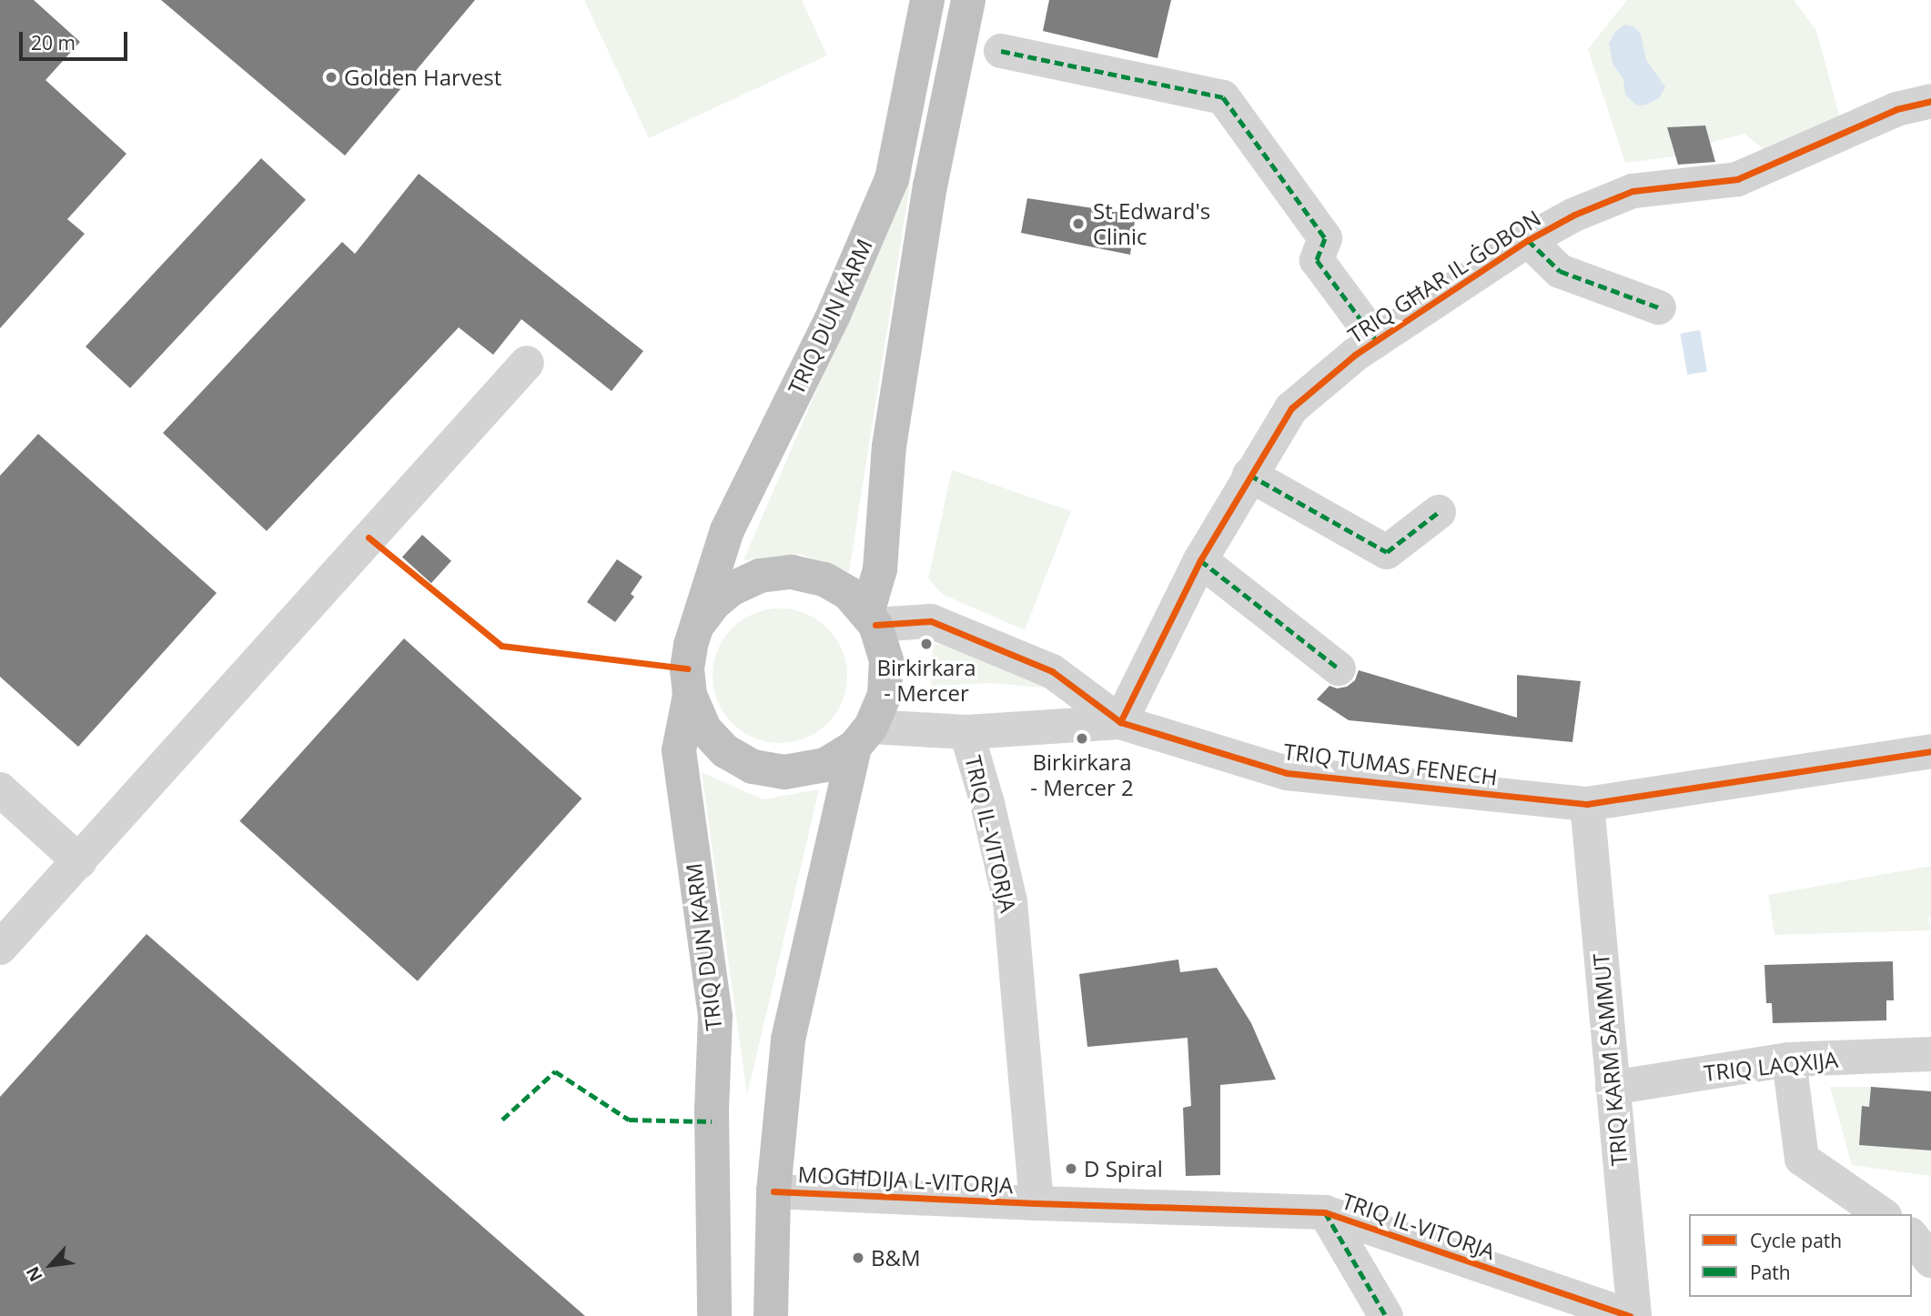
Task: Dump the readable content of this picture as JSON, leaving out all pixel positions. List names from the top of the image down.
{
  "streets": {
    "highway": ["TRIQ DUN KARM"],
    "street": [
      "TRIQ GĦAR IL-ĠOBON",
      "TRIQ TUMAS FENECH",
      "TRIQ IL-VITORJA",
      "TRIQ KARM SAMMUT",
      "TRIQ LAQXIJA",
      "MOGĦDIJA L-VITORJA"
    ]
  },
  "crossings": [
    ["TRIQ GĦAR IL-ĠOBON", "TRIQ TUMAS FENECH"],
    ["TRIQ DUN KARM", "TRIQ TUMAS FENECH"],
    ["TRIQ DUN KARM", "MOGĦDIJA L-VITORJA"],
    ["TRIQ TUMAS FENECH", "TRIQ IL-VITORJA"],
    ["TRIQ TUMAS FENECH", "TRIQ KARM SAMMUT"],
    ["TRIQ IL-VITORJA", "MOGĦDIJA L-VITORJA"],
    ["TRIQ KARM SAMMUT", "TRIQ LAQXIJA"]
  ],
  "places": [
    "Golden Harvest",
    "St Edward's Clinic",
    "Birkirkara - Mercer",
    "Birkirkara - Mercer 2",
    "D Spiral",
    "B&M"
  ],
  "legend": ["Cycle path", "Path"],
  "scale_bar": "20 m",
  "north": "bottom left"
}
